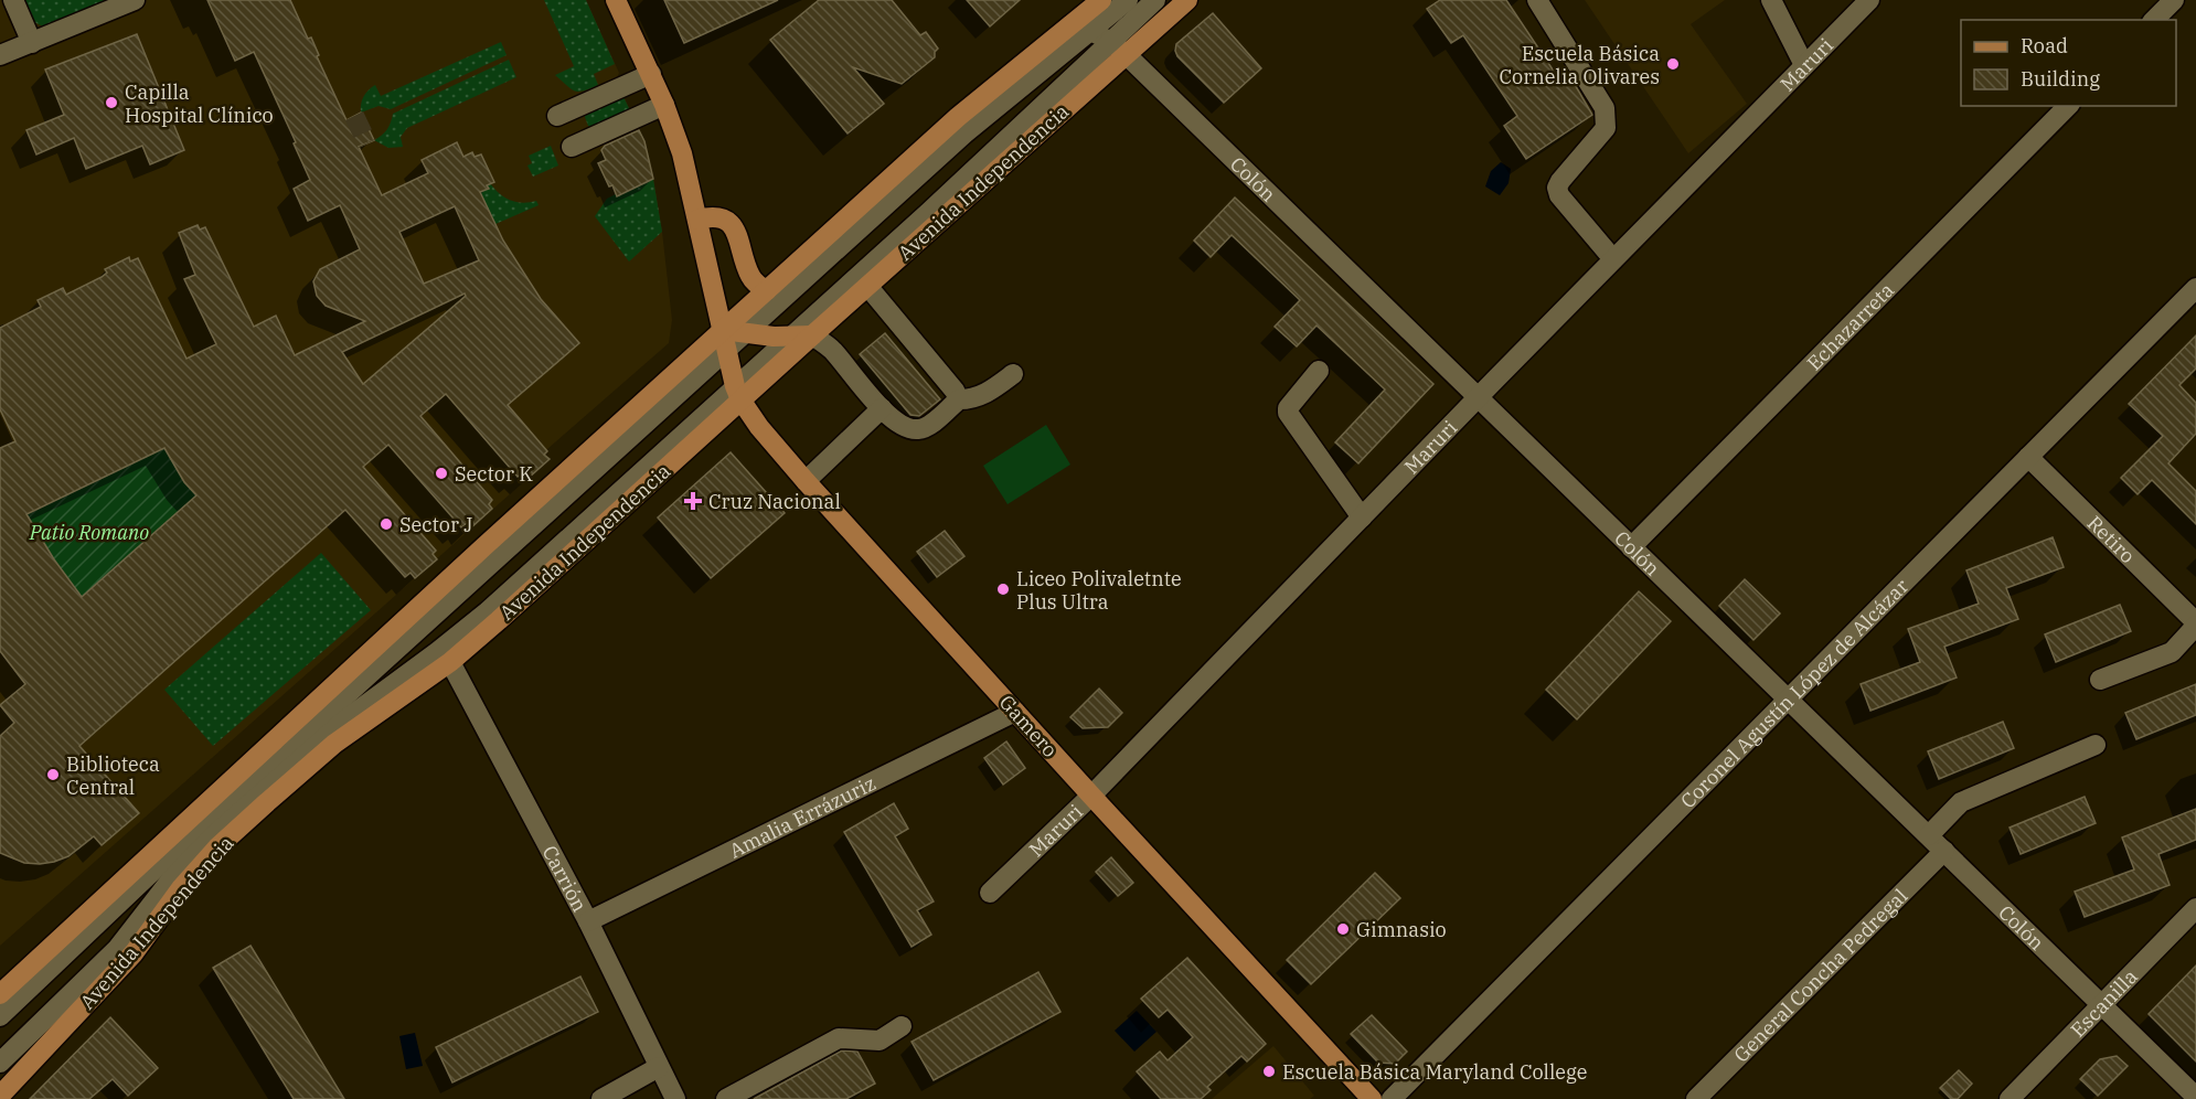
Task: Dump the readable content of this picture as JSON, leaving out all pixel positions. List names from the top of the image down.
{
  "streets": {
    "main road": ["Avenida Independencia", "Gamero"],
    "street": [
      "Maruri",
      "Colón",
      "Echazarreta",
      "Retiro",
      "Coronel Agustín López de Alcázar",
      "Amalia Errázuriz",
      "Carrión",
      "General Concha Pedregal",
      "Escanilla"
    ]
  },
  "crossings": [
    ["Maruri", "Colón"],
    ["Maruri", "Gamero"],
    ["Colón", "Avenida Independencia"],
    ["Colón", "Echazarreta"],
    ["Colón", "Coronel Agustín López de Alcázar"],
    ["Colón", "General Concha Pedregal"],
    ["Colón", "Escanilla"],
    ["Avenida Independencia", "Gamero"],
    ["Avenida Independencia", "Carrión"],
    ["Retiro", "Coronel Agustín López de Alcázar"],
    ["Gamero", "Amalia Errázuriz"],
    ["Amalia Errázuriz", "Carrión"]
  ],
  "parks": ["Patio Romano"],
  "places": {
    "other": [
      "Escuela Básica Cornelia Olivares",
      "Capilla Hospital Clínico",
      "Sector K",
      "Sector J",
      "Liceo Polivaletnte Plus Ultra",
      "Biblioteca Central",
      "Gimnasio",
      "Escuela Básica Maryland College"
    ],
    "health": ["Cruz Nacional"]
  },
  "legend": ["Road", "Building"]
}
